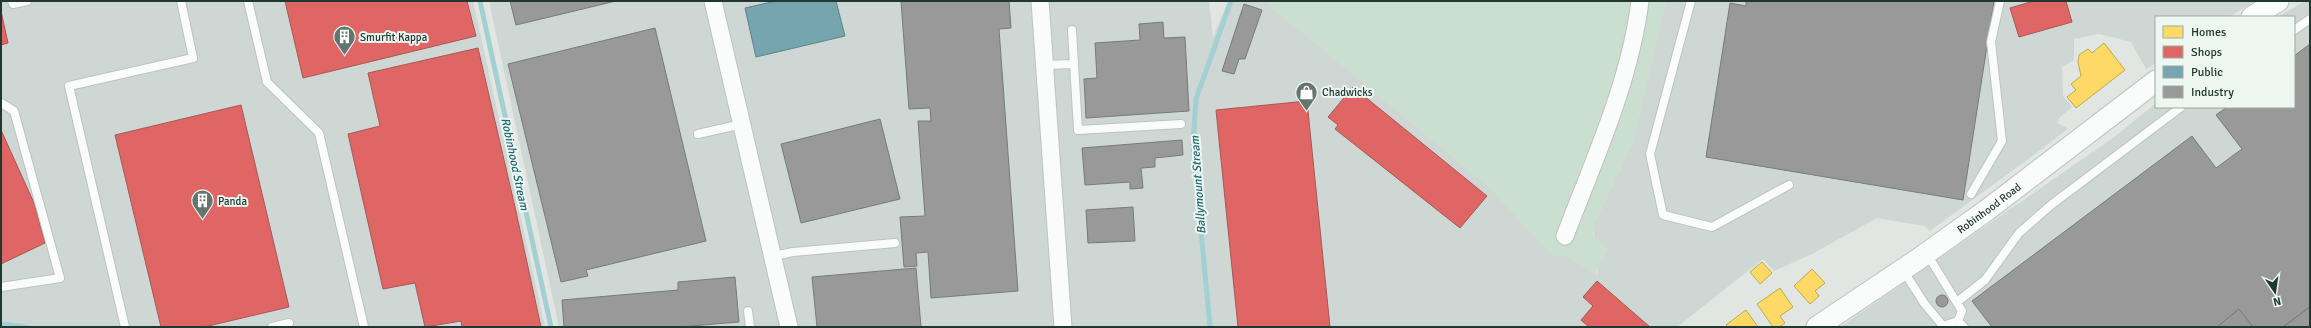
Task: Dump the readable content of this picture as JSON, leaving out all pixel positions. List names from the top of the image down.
{
  "streets": {
    "street": ["Robinhood Road"]
  },
  "water": ["Robinhood Stream", "Ballymount Stream"],
  "places": {
    "building": ["Smurfit Kappa", "Panda"],
    "shop": ["Chadwicks"]
  },
  "legend": [
    "Homes",
    "Shops",
    "Public",
    "Industry"
  ],
  "north": "bottom"
}
